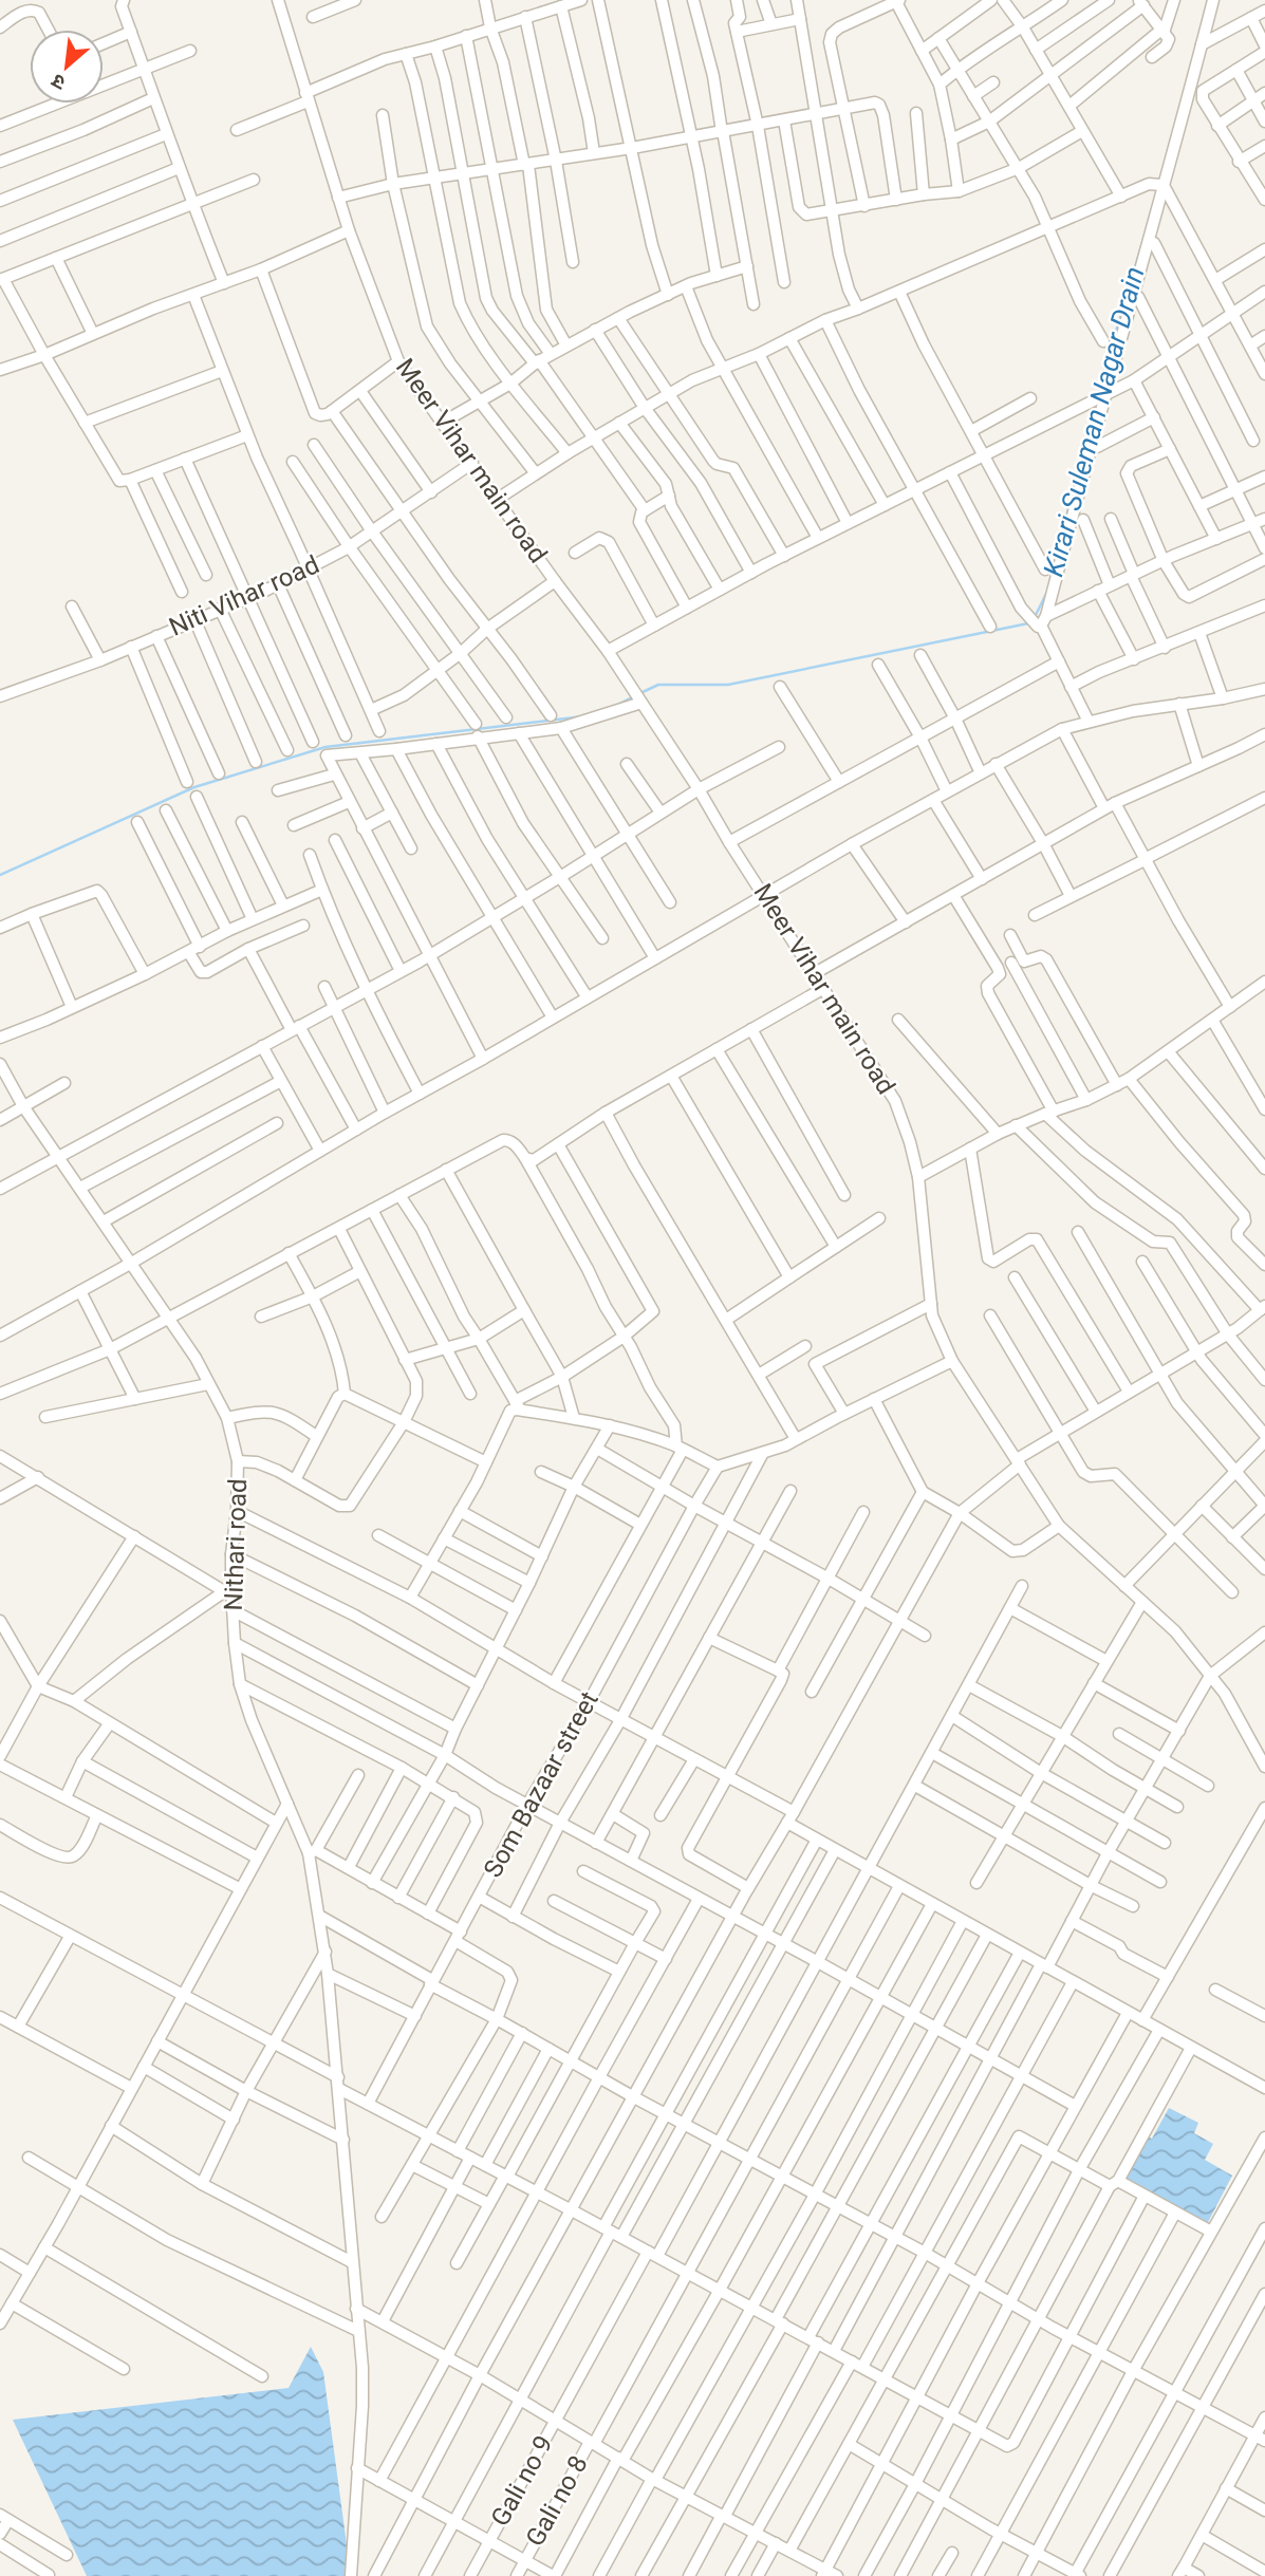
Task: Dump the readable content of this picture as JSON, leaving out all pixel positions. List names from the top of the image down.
{
  "streets": {
    "street": [
      "Meer Vihar main road",
      "Niti Vihar road",
      "Nithari road",
      "Som Bazaar street",
      "Gali no 9",
      "Gali no 8"
    ]
  },
  "crossings": [
    ["Meer Vihar main road", "Niti Vihar road"]
  ],
  "water": ["Kirari Suleman Nagar Drain"],
  "north": "bottom left"
}
